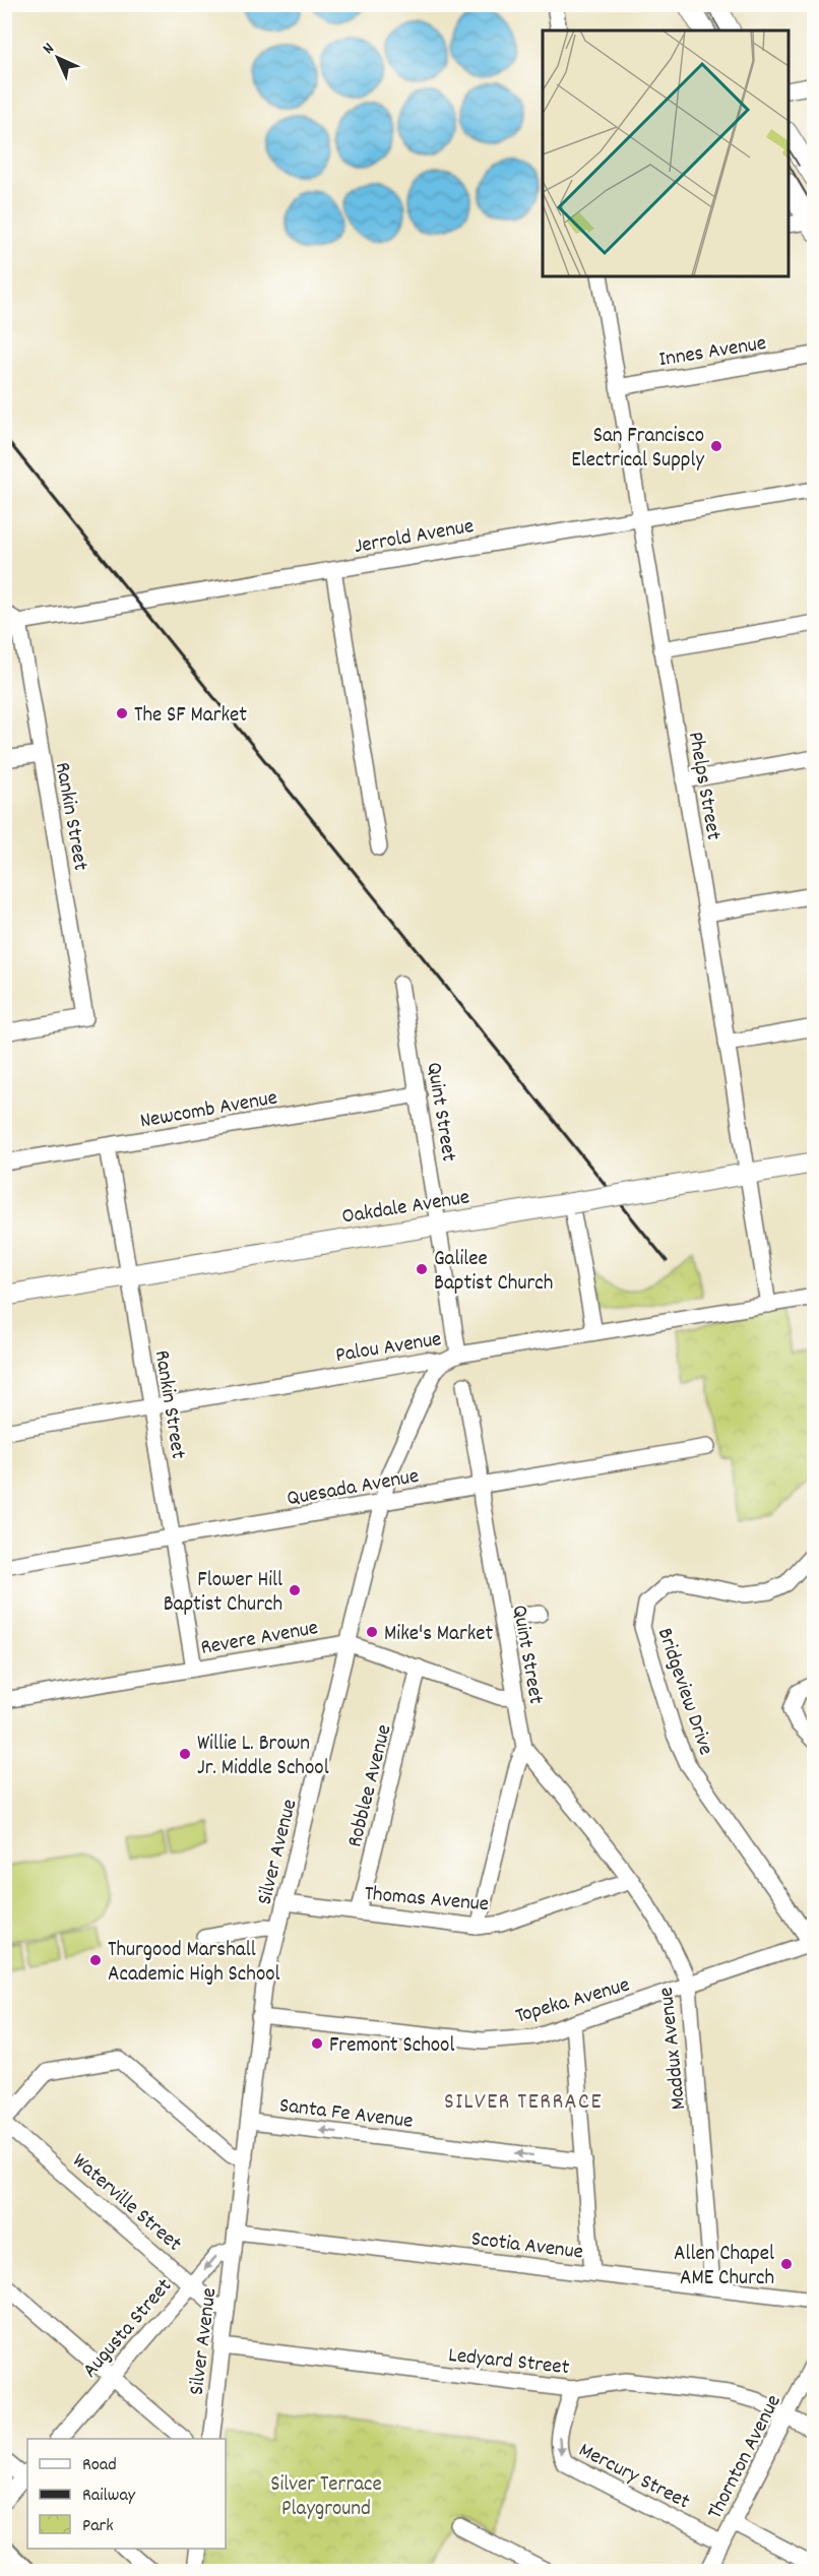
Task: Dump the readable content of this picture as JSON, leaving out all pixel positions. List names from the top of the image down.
{
  "streets": {
    "main road": ["Oakdale Avenue"],
    "street": [
      "Innes Avenue",
      "Jerrold Avenue",
      "Phelps Street",
      "Rankin Street",
      "Newcomb Avenue",
      "Quint Street",
      "Palou Avenue",
      "Quesada Avenue",
      "Revere Avenue",
      "Bridgeview Drive",
      "Robblee Avenue",
      "Silver Avenue",
      "Thomas Avenue",
      "Topeka Avenue",
      "Maddux Avenue",
      "Santa Fe Avenue",
      "Waterville Street",
      "Scotia Avenue",
      "Augusta Street",
      "Ledyard Street",
      "Thornton Avenue",
      "Mercury Street"
    ]
  },
  "crossings": [
    ["Innes Avenue", "Phelps Street"],
    ["Jerrold Avenue", "Phelps Street"],
    ["Jerrold Avenue", "Rankin Street"],
    ["Phelps Street", "Oakdale Avenue"],
    ["Phelps Street", "Palou Avenue"],
    ["Rankin Street", "Newcomb Avenue"],
    ["Rankin Street", "Oakdale Avenue"],
    ["Rankin Street", "Palou Avenue"],
    ["Rankin Street", "Quesada Avenue"],
    ["Rankin Street", "Revere Avenue"],
    ["Newcomb Avenue", "Quint Street"],
    ["Quint Street", "Oakdale Avenue"],
    ["Quint Street", "Palou Avenue"],
    ["Quint Street", "Quesada Avenue"],
    ["Quint Street", "Revere Avenue"],
    ["Quint Street", "Maddux Avenue"],
    ["Palou Avenue", "Silver Avenue"],
    ["Quesada Avenue", "Silver Avenue"],
    ["Revere Avenue", "Robblee Avenue"],
    ["Revere Avenue", "Silver Avenue"],
    ["Bridgeview Drive", "Topeka Avenue"],
    ["Robblee Avenue", "Thomas Avenue"],
    ["Silver Avenue", "Thomas Avenue"],
    ["Silver Avenue", "Topeka Avenue"],
    ["Silver Avenue", "Santa Fe Avenue"],
    ["Silver Avenue", "Waterville Street"],
    ["Silver Avenue", "Scotia Avenue"],
    ["Silver Avenue", "Augusta Street"],
    ["Silver Avenue", "Ledyard Street"],
    ["Thomas Avenue", "Maddux Avenue"],
    ["Topeka Avenue", "Maddux Avenue"],
    ["Maddux Avenue", "Scotia Avenue"],
    ["Waterville Street", "Augusta Street"],
    ["Ledyard Street", "Thornton Avenue"],
    ["Ledyard Street", "Mercury Street"],
    ["Thornton Avenue", "Mercury Street"]
  ],
  "one_way": ["Santa Fe Avenue"],
  "districts": ["SILVER TERRACE"],
  "parks": ["Silver Terrace Playground"],
  "places": [
    "San Francisco Electrical Supply",
    "The SF Market",
    "Galilee Baptist Church",
    "Flower Hill Baptist Church",
    "Mike's Market",
    "Willie L. Brown Jr. Middle School",
    "Thurgood Marshall Academic High School",
    "Fremont School",
    "Allen Chapel AME Church"
  ],
  "legend": ["Road", "Railway", "Park"],
  "north": "top left"
}
